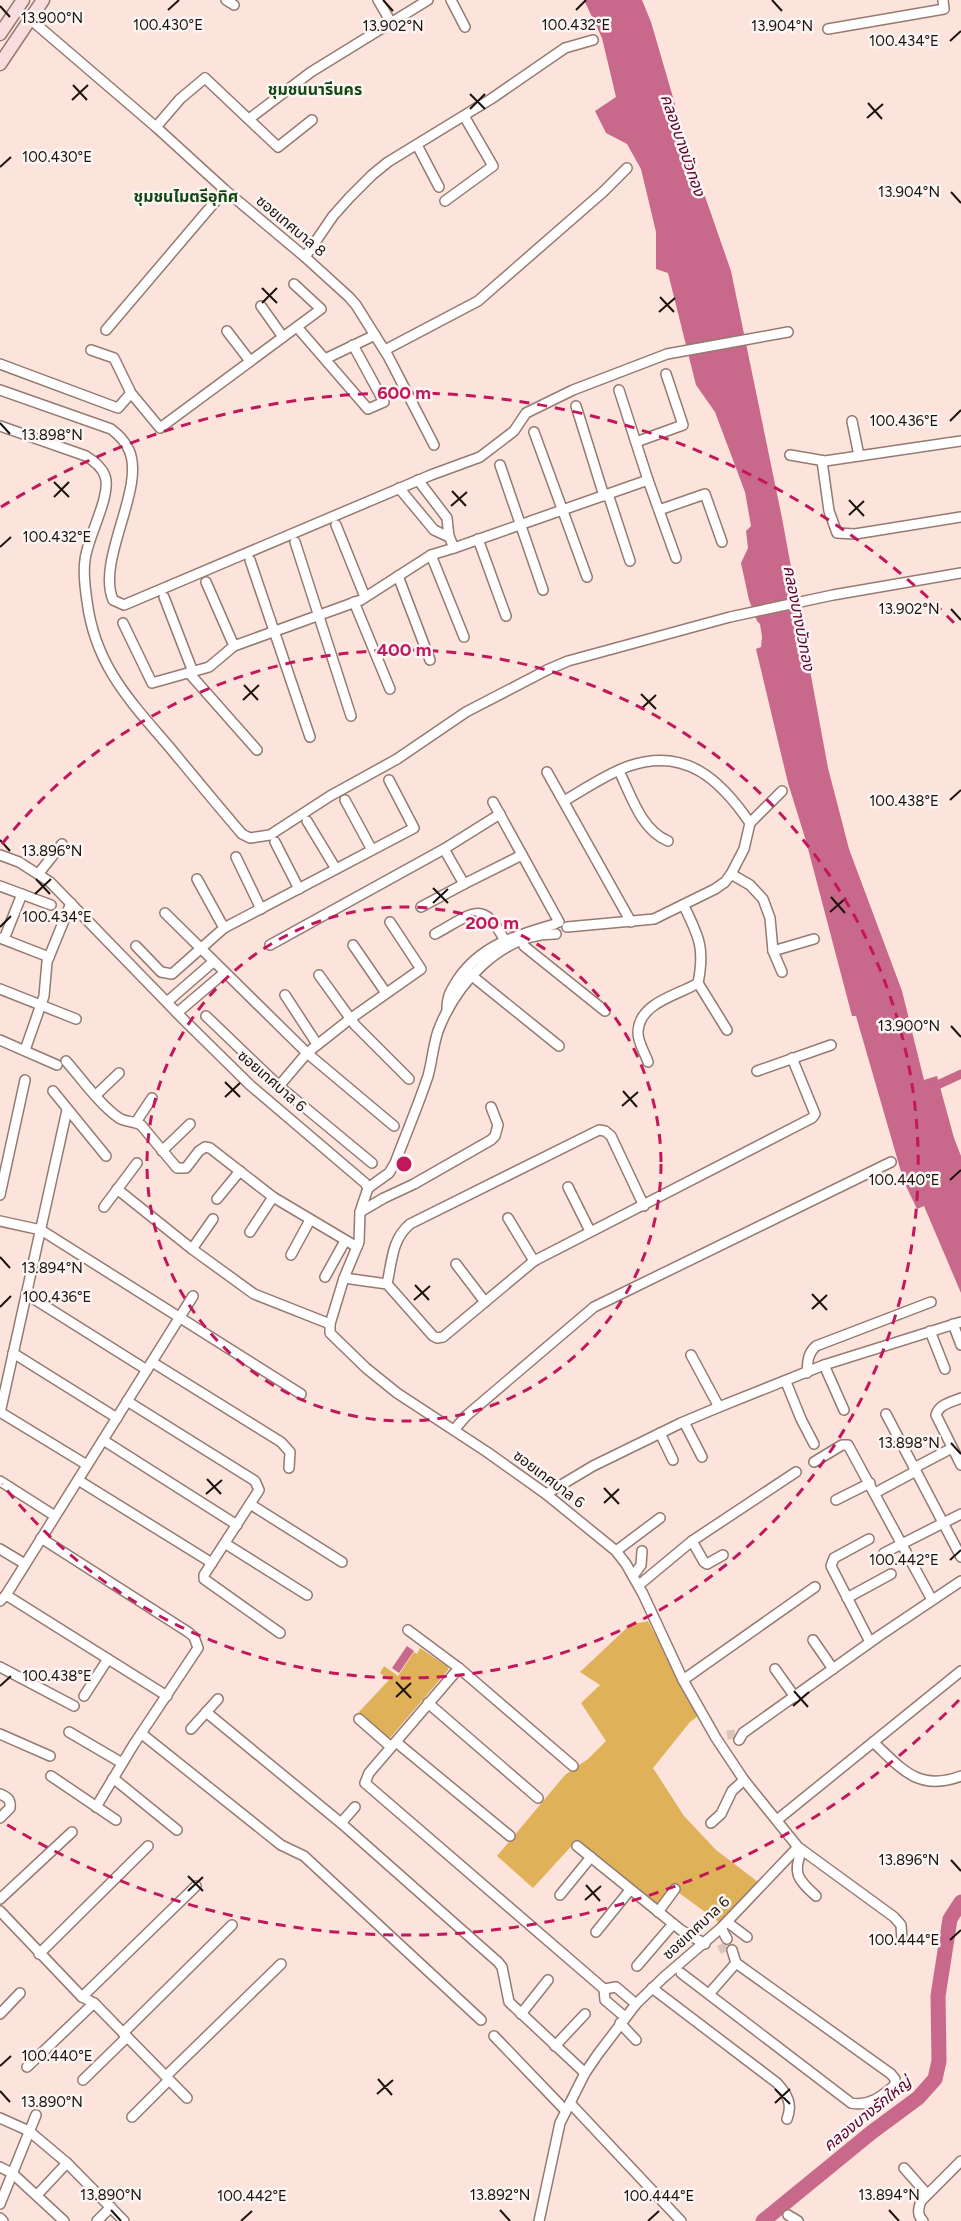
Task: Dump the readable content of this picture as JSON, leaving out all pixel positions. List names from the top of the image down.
{
  "streets": {
    "street": ["ซอยเทศบาล 8", "ซอยเทศบาล 6"]
  },
  "districts": ["ชุมชนนารีนคร", "ชุมชนไมตรีอุทิศ"],
  "water": ["คลองบางบัวทอง", "คลองบางรักใหญ่"],
  "coordinates": [
    "13.900°N",
    "100.430°E",
    "100.432°E",
    "13.902°N",
    "13.904°N",
    "100.434°E",
    "100.436°E",
    "13.898°N",
    "100.438°E",
    "13.896°N",
    "100.440°E",
    "13.894°N",
    "100.442°E",
    "100.444°E",
    "13.890°N",
    "13.892°N"
  ],
  "rings": ["600 m", "400 m", "200 m"]
}
